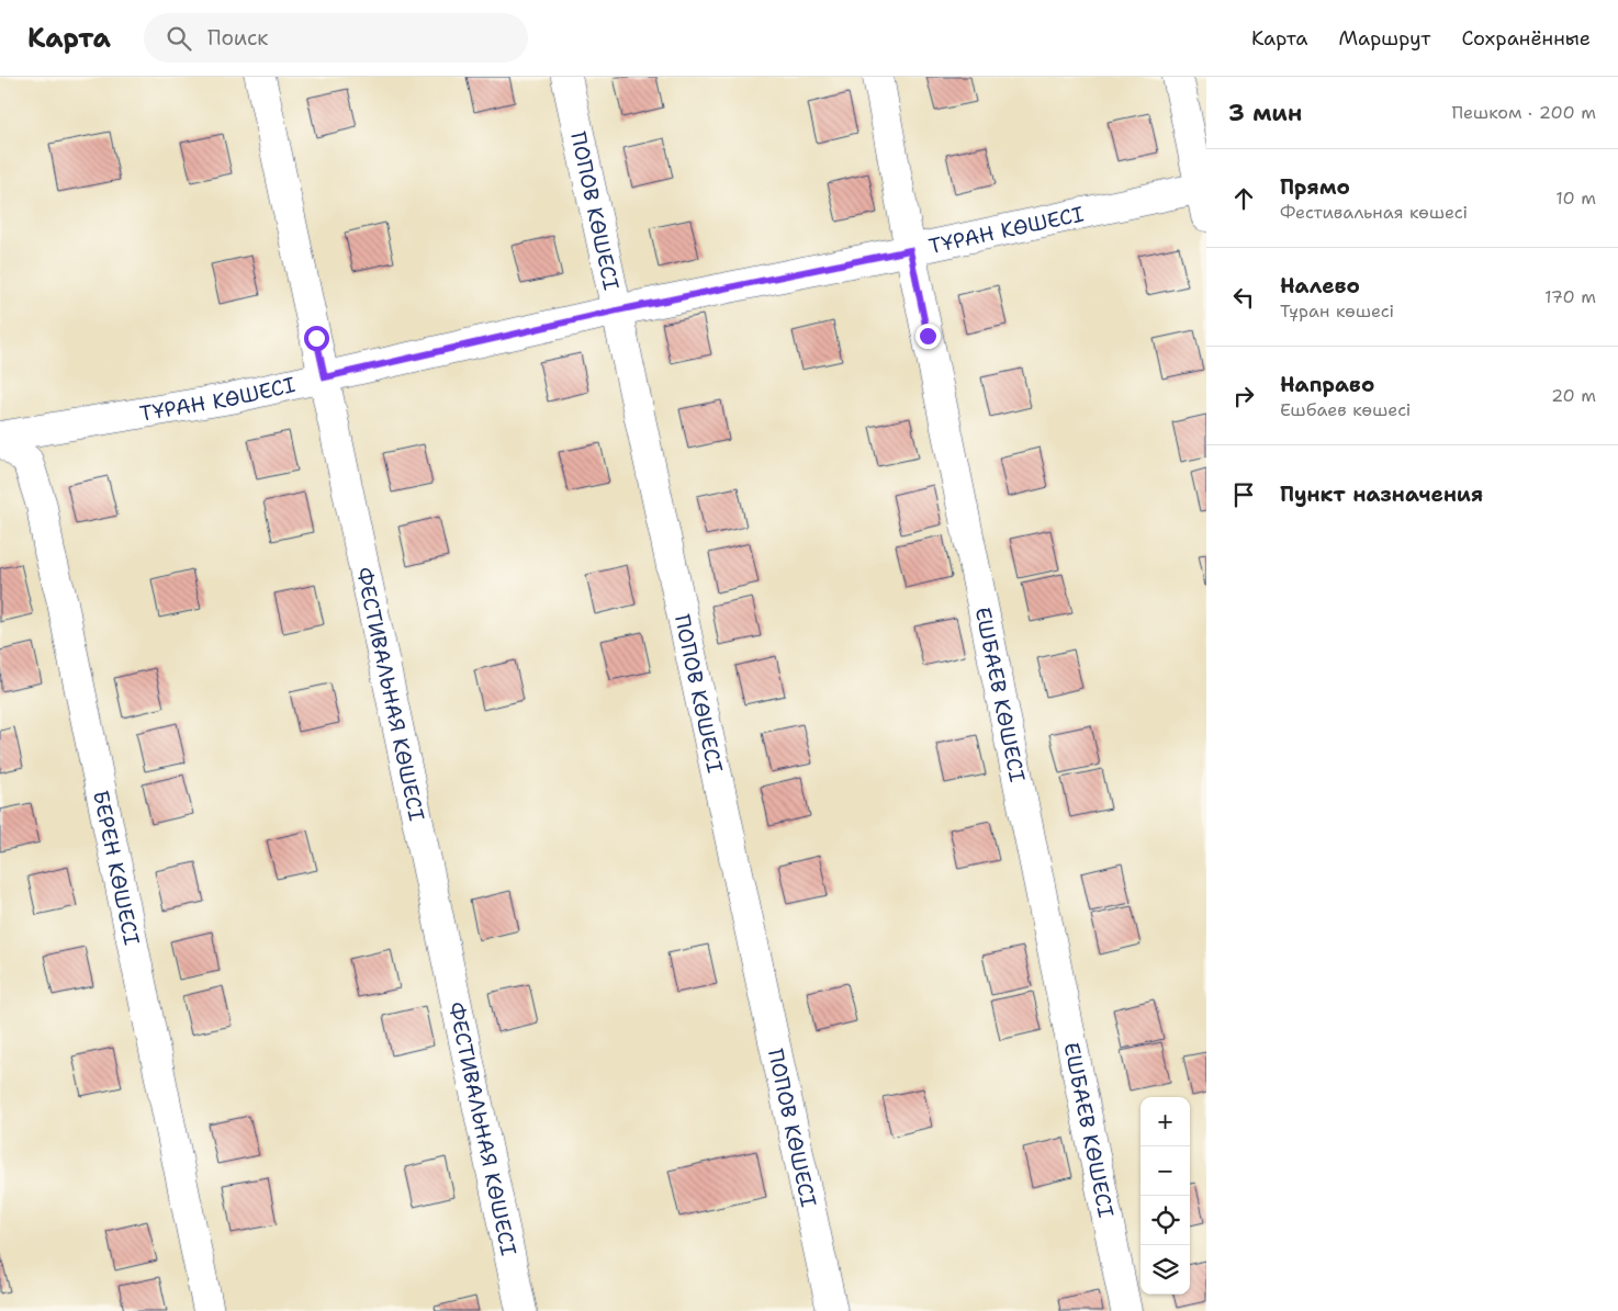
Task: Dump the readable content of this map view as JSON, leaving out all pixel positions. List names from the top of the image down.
{
  "streets": {
    "street": [
      "ПОПОВ КӨШЕСІ",
      "ТҰРАН КӨШЕСІ",
      "ФЕСТИВАЛЬНАЯ КӨШЕСІ",
      "ЕШБАЕВ КӨШЕСІ",
      "БЕРЕН КӨШЕСІ"
    ]
  },
  "crossings": [
    ["ПОПОВ КӨШЕСІ", "ТҰРАН КӨШЕСІ"],
    ["ТҰРАН КӨШЕСІ", "ФЕСТИВАЛЬНАЯ КӨШЕСІ"],
    ["ТҰРАН КӨШЕСІ", "ЕШБАЕВ КӨШЕСІ"],
    ["ТҰРАН КӨШЕСІ", "БЕРЕН КӨШЕСІ"]
  ],
  "page": {
    "header": "Карта",
    "search": "Поиск",
    "nav": ["Карта", "Маршрут", "Сохранённые"],
    "heading": ["3 мин", "Пешком · 200 m"],
    "list": [
      ["Прямо", "Фестивальная көшесі", "10 m"],
      ["Налево", "Тұран көшесі", "170 m"],
      ["Направо", "Ешбаев көшесі", "20 m"],
      "Пункт назначения"
    ],
    "map_buttons": ["+", "−"]
  }
}
